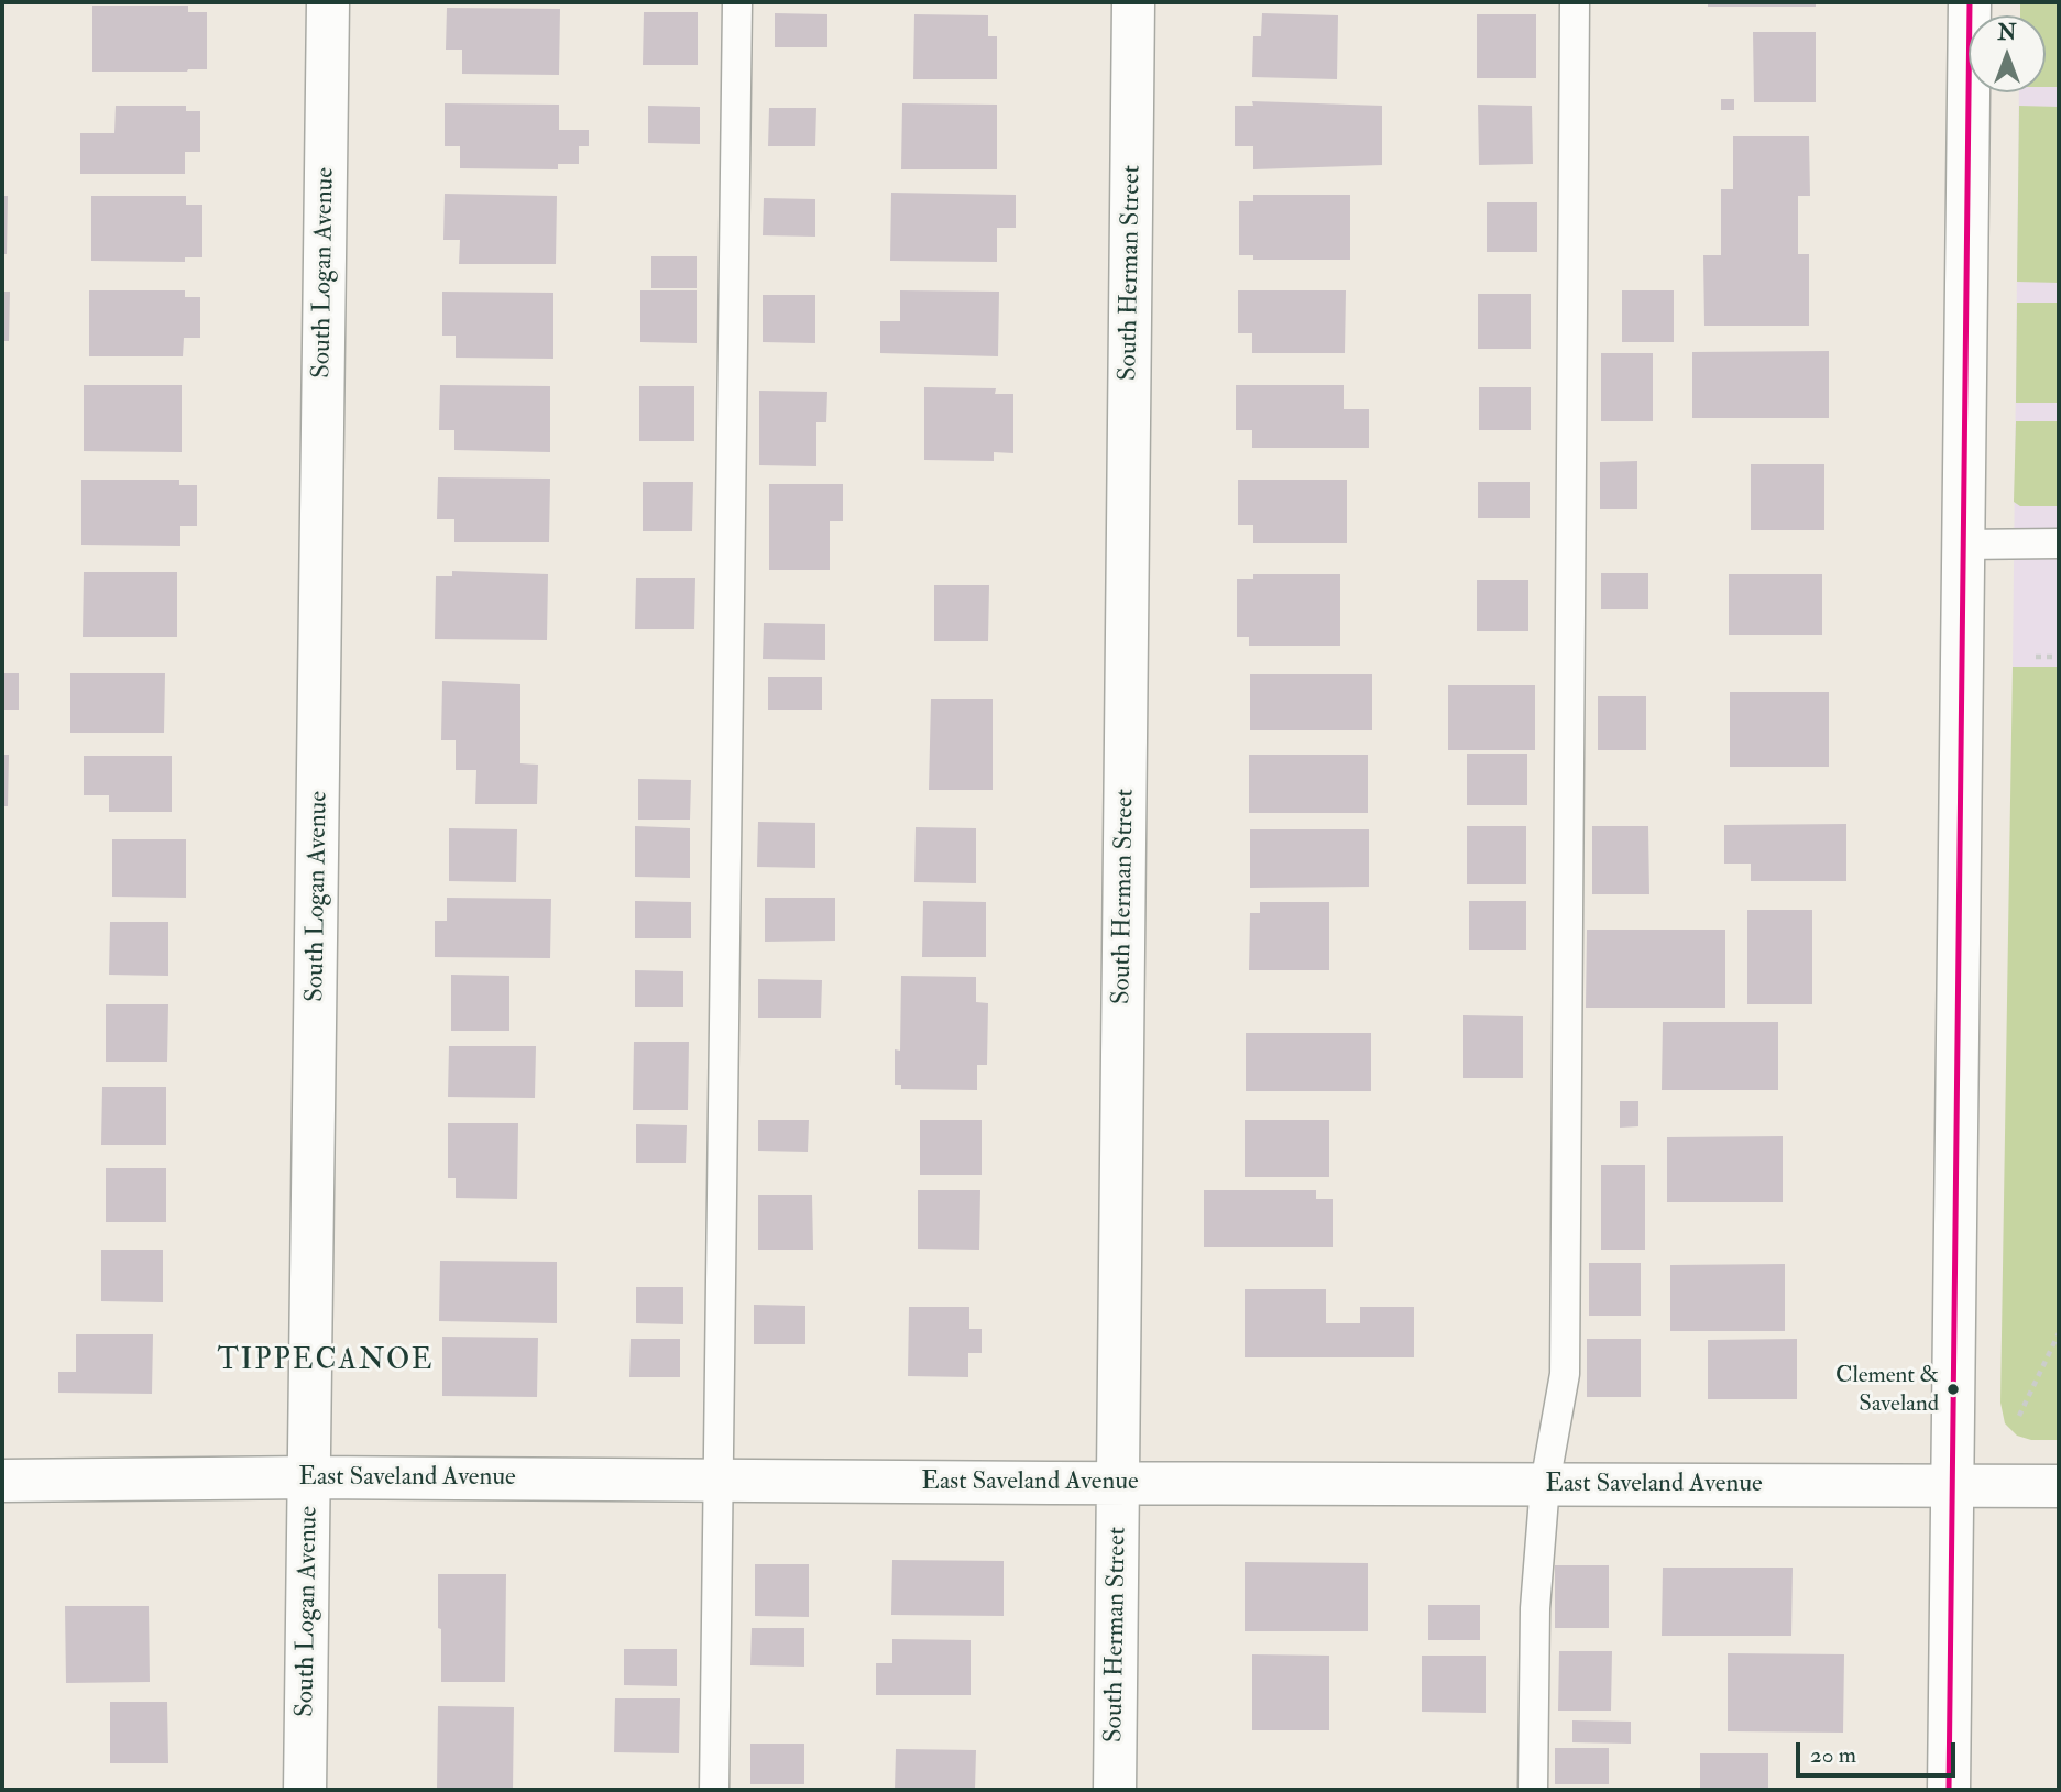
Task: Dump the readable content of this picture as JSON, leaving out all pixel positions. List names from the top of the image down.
{
  "streets": {
    "street": ["South Logan Avenue", "South Herman Street", "East Saveland Avenue"]
  },
  "crossings": [
    ["South Logan Avenue", "East Saveland Avenue"],
    ["South Herman Street", "East Saveland Avenue"]
  ],
  "districts": ["TIPPECANOE"],
  "places": ["Clement & Saveland"],
  "scale_bar": "20 m",
  "north": "top"
}
